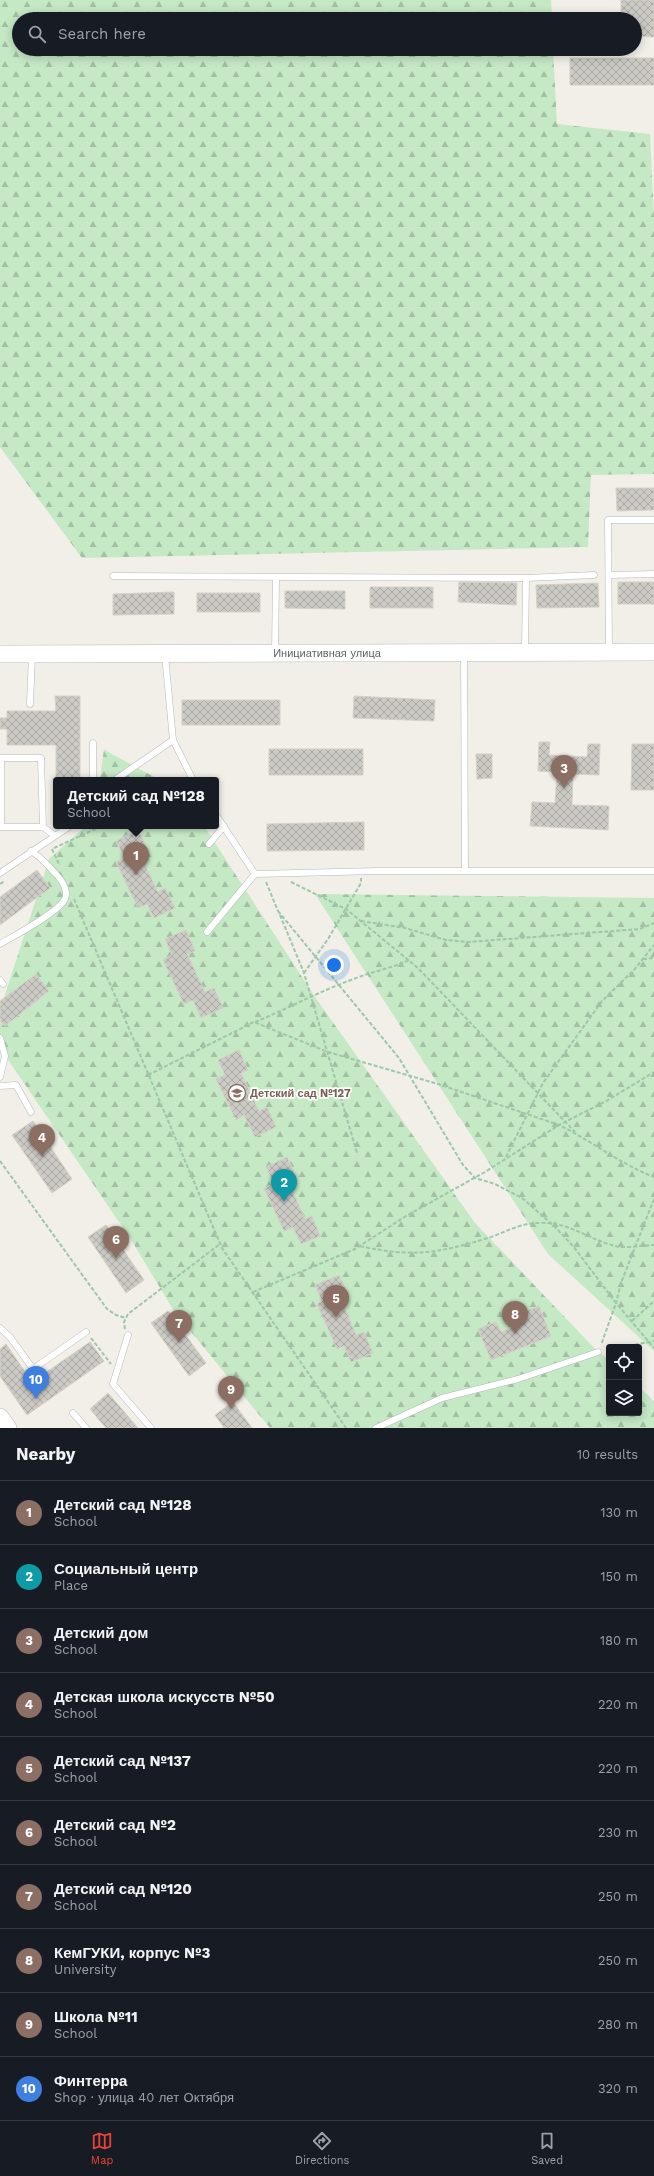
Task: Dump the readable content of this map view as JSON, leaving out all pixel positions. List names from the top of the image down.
{
  "streets": {
    "main road": ["Инициативная улица"]
  },
  "places": {
    "school or university": ["Детский сад №127"]
  },
  "page": {
    "search": "Search here",
    "pins": [
      "3",
      "1",
      "4",
      "2",
      "6",
      "5",
      "8",
      "7",
      "10",
      "9"
    ],
    "popup": ["Детский сад №128", "School"],
    "heading": ["Nearby", "10 results"],
    "list": [
      {
        "mark": "1",
        "name": "Детский сад №128",
        "note": "School",
        "value": "130 m"
      },
      {
        "mark": "2",
        "name": "Социальный центр",
        "note": "Place",
        "value": "150 m"
      },
      {
        "mark": "3",
        "name": "Детский дом",
        "note": "School",
        "value": "180 m"
      },
      {
        "mark": "4",
        "name": "Детская школа искусств №50",
        "note": "School",
        "value": "220 m"
      },
      {
        "mark": "5",
        "name": "Детский сад №137",
        "note": "School",
        "value": "220 m"
      },
      {
        "mark": "6",
        "name": "Детский сад №2",
        "note": "School",
        "value": "230 m"
      },
      {
        "mark": "7",
        "name": "Детский сад №120",
        "note": "School",
        "value": "250 m"
      },
      {
        "mark": "8",
        "name": "КемГУКИ, корпус №3",
        "note": "University",
        "value": "250 m"
      },
      {
        "mark": "9",
        "name": "Школа №11",
        "note": "School",
        "value": "280 m"
      },
      {
        "mark": "10",
        "name": "Финтерра",
        "note": "Shop · улица 40 лет Октября",
        "value": "320 m"
      }
    ],
    "nav": ["Map", "Directions", "Saved"]
  }
}
